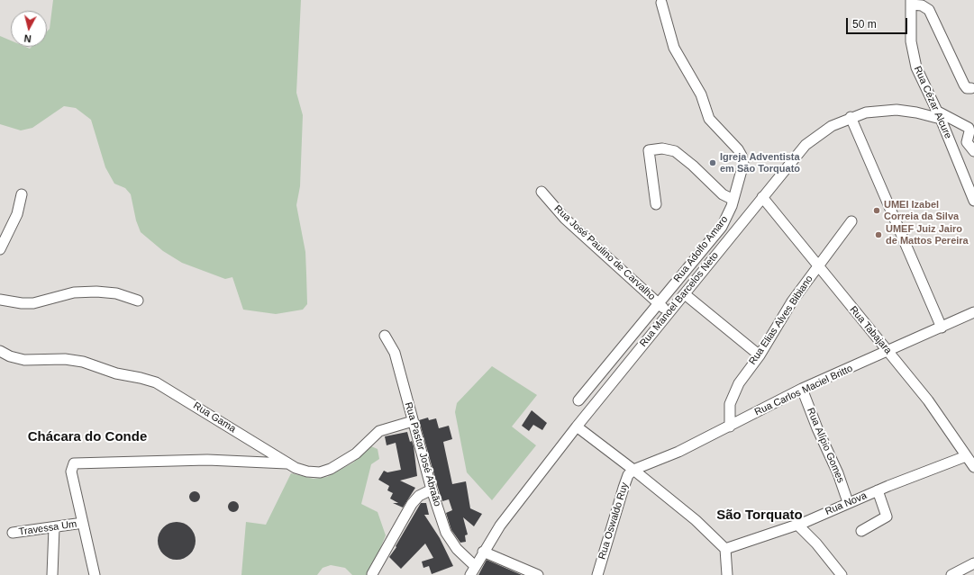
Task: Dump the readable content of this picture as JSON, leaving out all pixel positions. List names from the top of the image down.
{
  "streets": {
    "street": [
      "Rua Cézar Alcure",
      "Rua Adolfo Amaro",
      "Rua José Paulino de Carvalho",
      "Rua Manoel Barcelos Neto",
      "Rua Elias Alves Bibiano",
      "Rua Tabajara",
      "Rua Carlos Maciel Britto",
      "Rua Gama",
      "Rua Alípio Gomes",
      "Rua Pastor José Abraão",
      "Rua Nova",
      "Rua Oswaldo Ruy",
      "Travessa Um"
    ]
  },
  "crossings": [
    ["Rua Cézar Alcure", "Rua Manoel Barcelos Neto"],
    ["Rua Adolfo Amaro", "Rua José Paulino de Carvalho"],
    ["Rua José Paulino de Carvalho", "Rua Manoel Barcelos Neto"],
    ["Rua Manoel Barcelos Neto", "Rua Tabajara"],
    ["Rua Manoel Barcelos Neto", "Rua Pastor José Abraão"],
    ["Rua Elias Alves Bibiano", "Rua Tabajara"],
    ["Rua Elias Alves Bibiano", "Rua Carlos Maciel Britto"],
    ["Rua Tabajara", "Rua Carlos Maciel Britto"],
    ["Rua Tabajara", "Rua Nova"],
    ["Rua Carlos Maciel Britto", "Rua Alípio Gomes"],
    ["Rua Carlos Maciel Britto", "Rua Oswaldo Ruy"],
    ["Rua Gama", "Rua Pastor José Abraão"],
    ["Rua Alípio Gomes", "Rua Nova"]
  ],
  "districts": ["Chácara do Conde", "São Torquato"],
  "places": ["Igreja Adventista em São Torquato", "UMEI Izabel Correia da Silva", "UMEF Juiz Jairo de Mattos Pereira"],
  "scale_bar": "50 m",
  "north": "bottom"
}
